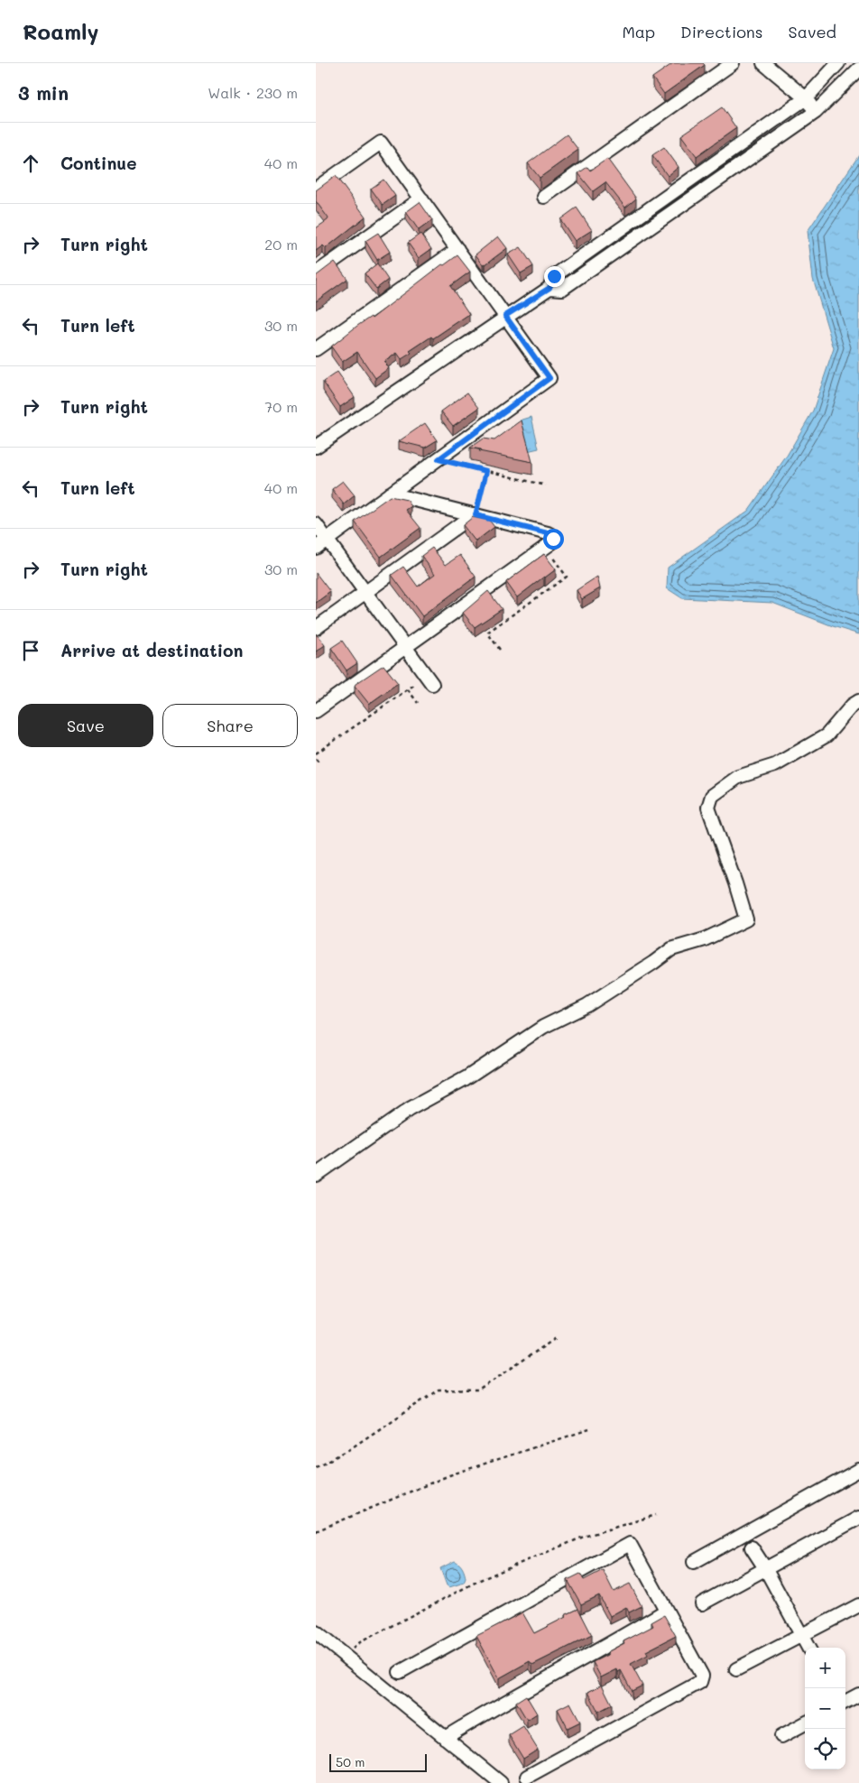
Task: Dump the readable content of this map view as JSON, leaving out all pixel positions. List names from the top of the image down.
{
  "scale_bar": "50 m",
  "page": {
    "header": "Roamly",
    "nav": ["Map", "Directions", "Saved"],
    "heading": ["3 min", "Walk · 230 m"],
    "list": [
      ["Continue", "40 m"],
      ["Turn right", "20 m"],
      ["Turn left", "30 m"],
      ["Turn right", "70 m"],
      ["Turn left", "40 m"],
      ["Turn right", "30 m"],
      "Arrive at destination"
    ],
    "buttons": ["Save", "Share"],
    "map_buttons": ["+", "−"],
    "scale": "50 m"
  }
}
